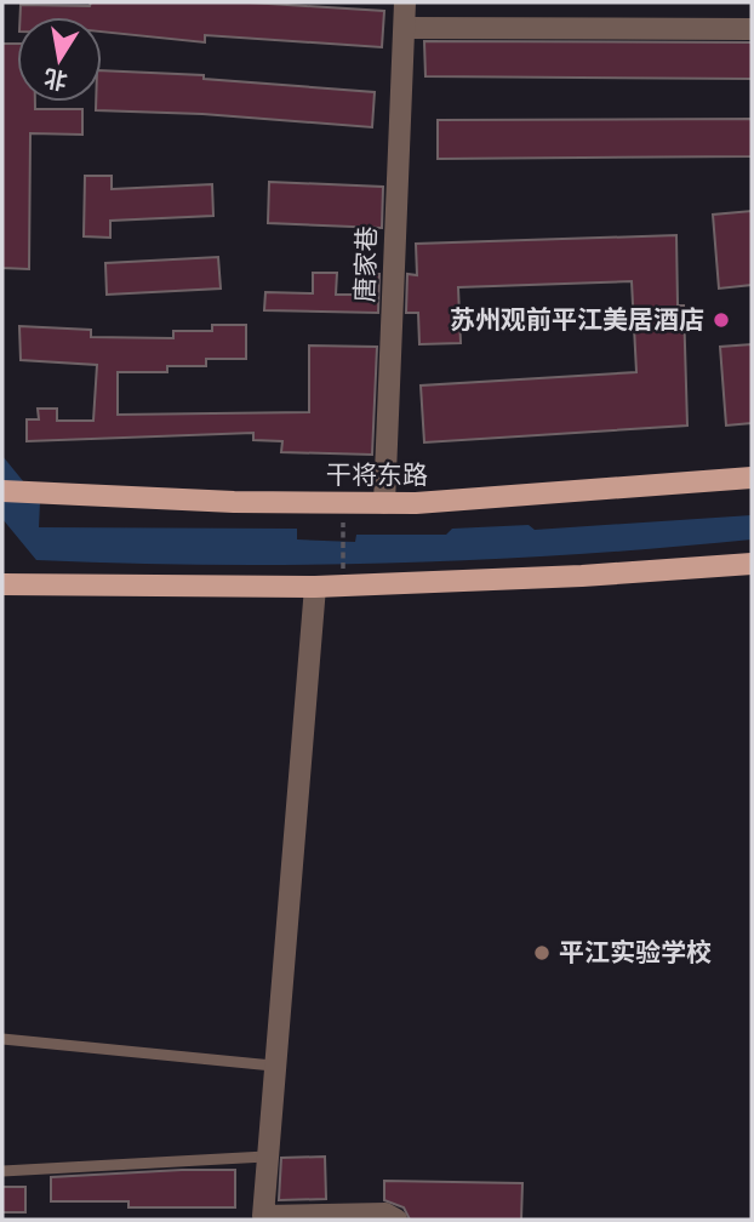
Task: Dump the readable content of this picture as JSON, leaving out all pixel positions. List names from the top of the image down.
{
  "streets": {
    "main road": ["干将东路"],
    "street": ["唐家巷"]
  },
  "crossings": [
    ["唐家巷", "干将东路"]
  ],
  "places": ["苏州观前平江美居酒店", "平江实验学校"],
  "north": "bottom"
}
